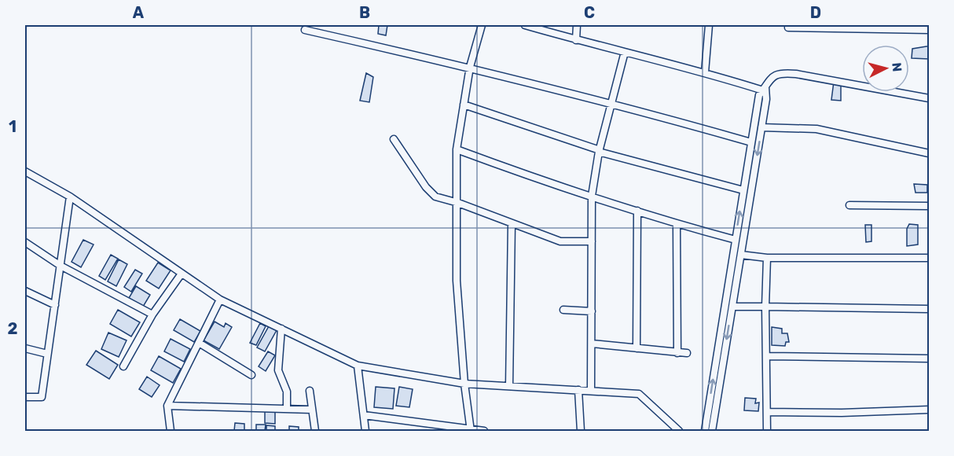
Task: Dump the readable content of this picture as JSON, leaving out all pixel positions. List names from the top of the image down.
{
  "north": "right",
  "grid": {
    "columns": [
      "A",
      "B",
      "C",
      "D"
    ],
    "rows": ["1", "2"]
  }
}
